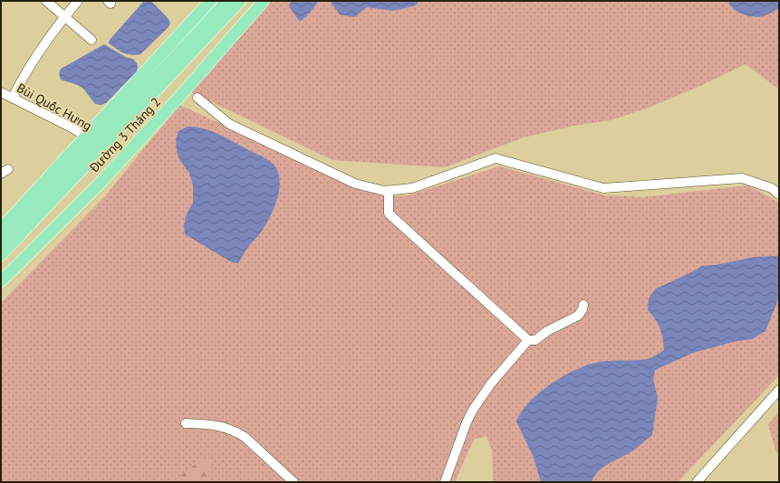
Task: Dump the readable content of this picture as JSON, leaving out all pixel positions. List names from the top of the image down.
{
  "streets": {
    "main road": ["Đường 3 Tháng 2"],
    "street": ["Bùi Quốc Hưng"]
  },
  "crossings": [
    ["Bùi Quốc Hưng", "Đường 3 Tháng 2"]
  ]
}
